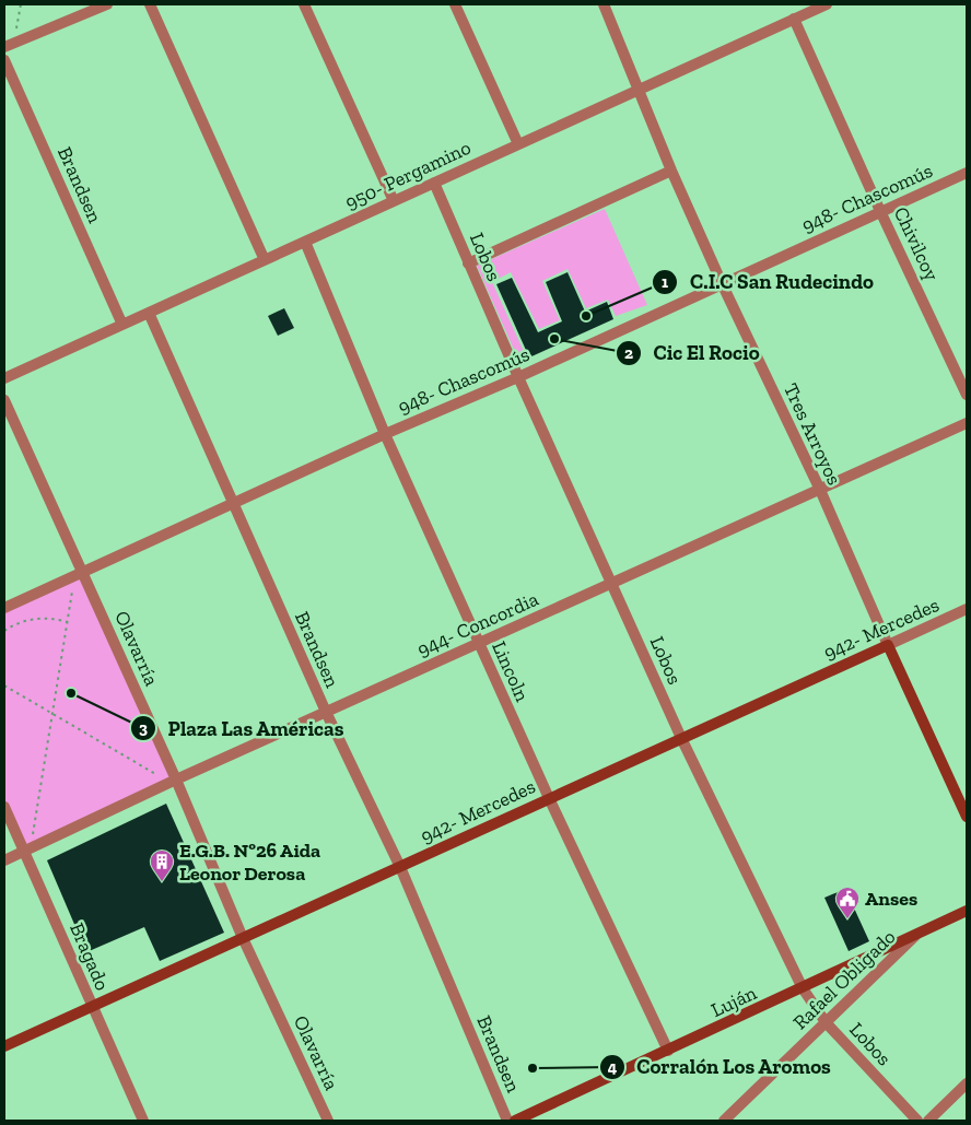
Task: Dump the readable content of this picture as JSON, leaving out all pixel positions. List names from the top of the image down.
{
  "streets": {
    "main road": ["Tres Arroyos", "942- Mercedes", "Luján"],
    "street": [
      "950- Pergamino",
      "Brandsen",
      "948- Chascomús",
      "Chivilcoy",
      "Lobos",
      "944- Concordia",
      "Olavarría",
      "Lincoln",
      "Bragado",
      "Rafael Obligado"
    ]
  },
  "crossings": [
    ["950- Pergamino", "Brandsen"],
    ["950- Pergamino", "Chivilcoy"],
    ["950- Pergamino", "Lobos"],
    ["950- Pergamino", "Tres Arroyos"],
    ["950- Pergamino", "Lincoln"],
    ["Brandsen", "948- Chascomús"],
    ["Brandsen", "944- Concordia"],
    ["Brandsen", "942- Mercedes"],
    ["948- Chascomús", "Chivilcoy"],
    ["948- Chascomús", "Lobos"],
    ["948- Chascomús", "Tres Arroyos"],
    ["948- Chascomús", "Olavarría"],
    ["948- Chascomús", "Lincoln"],
    ["Lobos", "944- Concordia"],
    ["Lobos", "942- Mercedes"],
    ["Lobos", "Rafael Obligado"],
    ["Lobos", "Luján"],
    ["Tres Arroyos", "944- Concordia"],
    ["Tres Arroyos", "942- Mercedes"],
    ["944- Concordia", "Olavarría"],
    ["944- Concordia", "Lincoln"],
    ["944- Concordia", "Bragado"],
    ["942- Mercedes", "Olavarría"],
    ["942- Mercedes", "Lincoln"],
    ["942- Mercedes", "Bragado"],
    ["Lincoln", "Luján"],
    ["Rafael Obligado", "Luján"]
  ],
  "places": {
    "other": [
      "C.I.C San Rudecindo",
      "Cic El Rocio",
      "Plaza Las Américas",
      "Corralón Los Aromos"
    ],
    "building": ["E.G.B. Nº26 Aida Leonor Derosa"],
    "public building": ["Anses"]
  }
}
